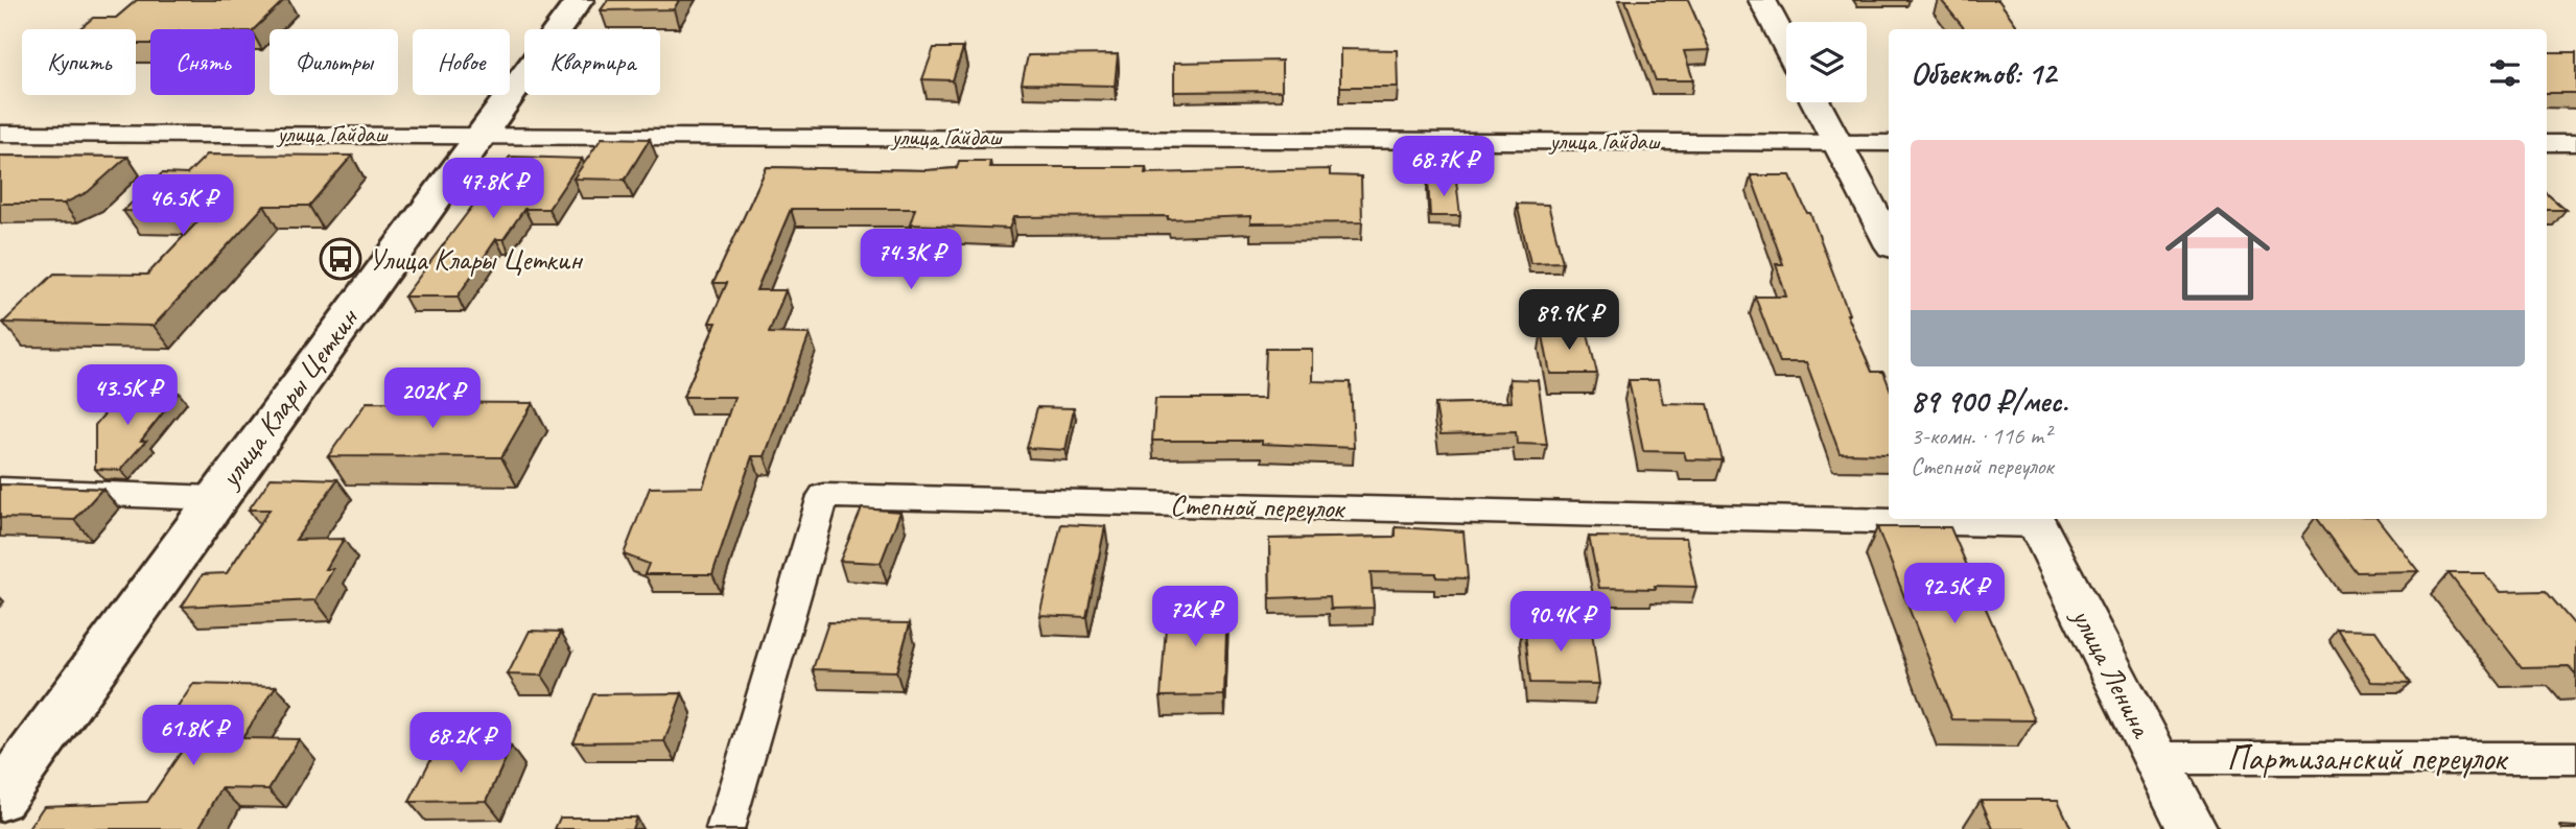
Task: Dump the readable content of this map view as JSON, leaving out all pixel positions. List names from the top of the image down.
{
  "streets": {
    "main road": ["улица Клары Цеткин"],
    "street": [
      "улица Гайдаш",
      "Степной переулок",
      "улица Ленина",
      "Партизанский переулок"
    ]
  },
  "crossings": [
    ["улица Гайдаш", "улица Клары Цеткин"],
    ["Степной переулок", "улица Ленина"],
    ["улица Ленина", "Партизанский переулок"]
  ],
  "places": {
    "bus stop": ["Улица Клары Цеткин"]
  },
  "page": {
    "chip": [
      "Купить",
      "Снять",
      "Фильтры",
      "Новое",
      "Квартира"
    ],
    "heading": "Объектов: 12",
    "list": [
      {
        "name": "89 900 ₽/мес.",
        "note": "3-комн. · 116 m² · Степной переулок"
      }
    ],
    "price": [
      "68.7K ₽",
      "47.8K ₽",
      "46.5K ₽",
      "74.3K ₽",
      "89.9K ₽",
      "43.5K ₽",
      "202K ₽",
      "92.5K ₽",
      "72K ₽",
      "90.4K ₽",
      "61.8K ₽",
      "68.2K ₽"
    ]
  }
}
